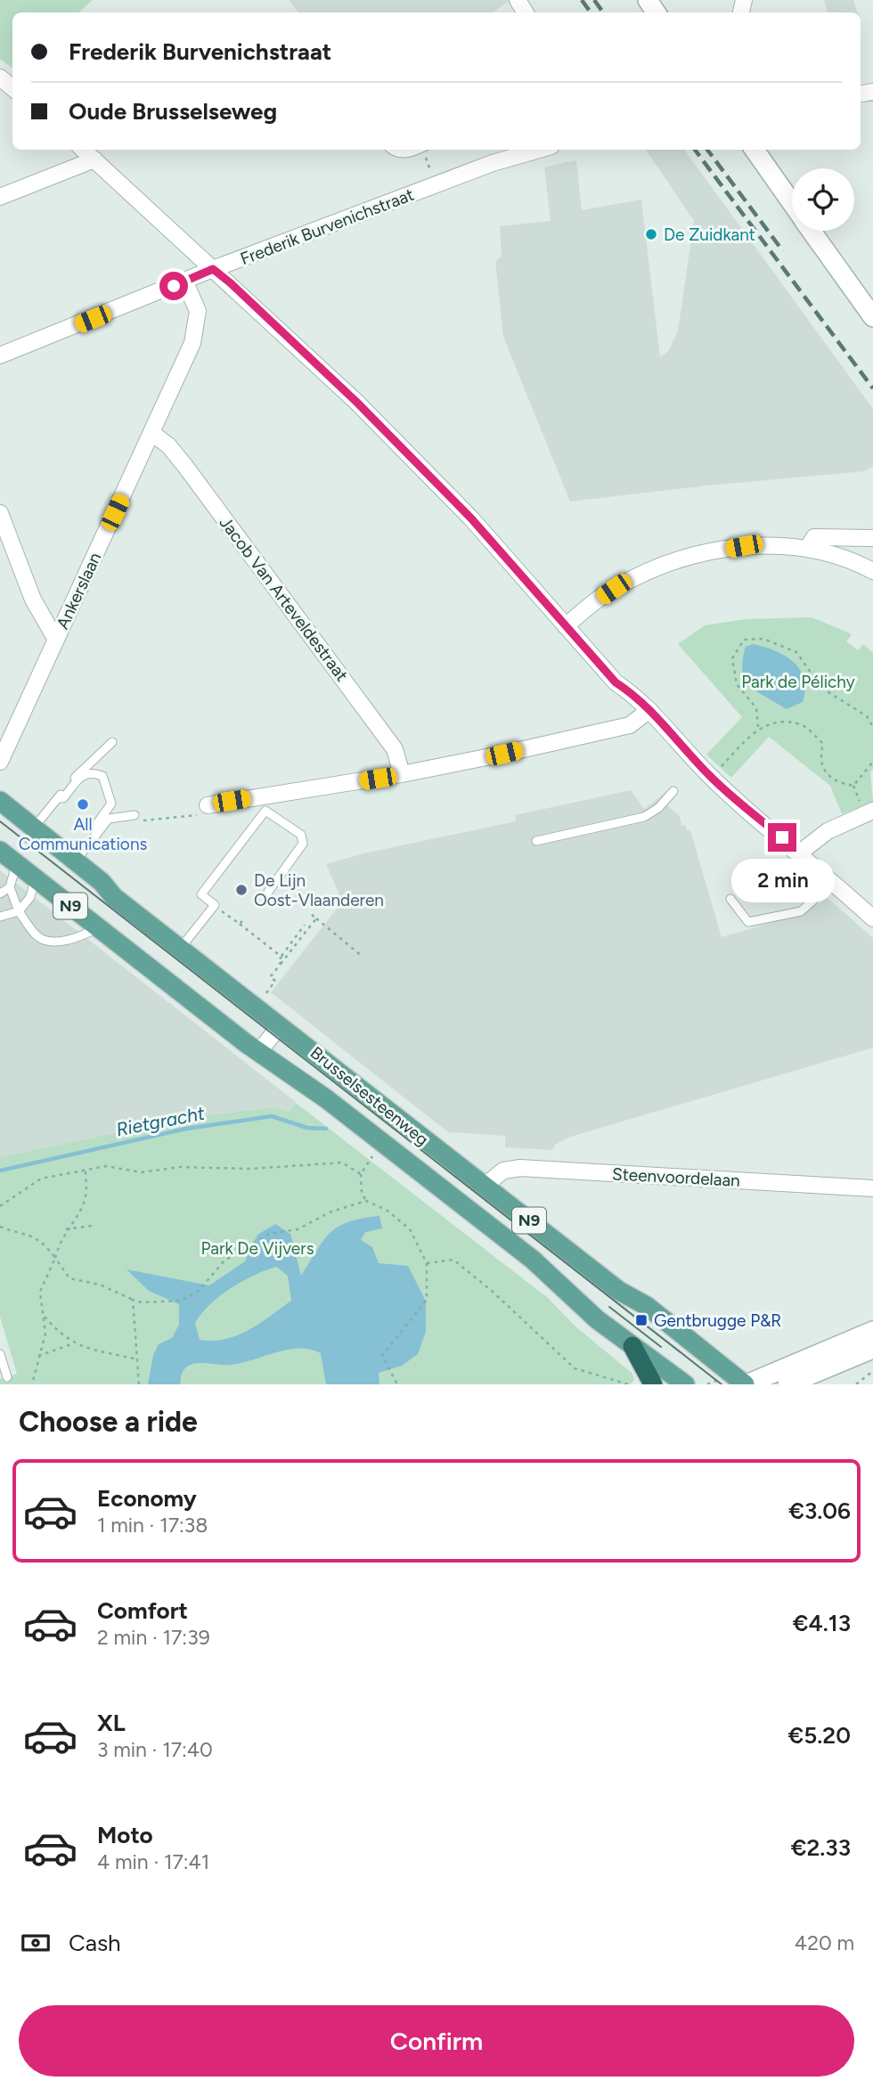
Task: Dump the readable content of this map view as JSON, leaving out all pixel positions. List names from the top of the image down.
{
  "streets": {
    "highway": ["N9"],
    "main road": ["Brusselsesteenweg"],
    "street": [
      "Frederik Burvenichstraat",
      "Ankerslaan",
      "Jacob Van Arteveldestraat",
      "Steenvoordelaan"
    ]
  },
  "crossings": [
    ["Frederik Burvenichstraat", "Ankerslaan"],
    ["Ankerslaan", "Jacob Van Arteveldestraat"],
    ["N9", "Brusselsesteenweg"],
    ["Brusselsesteenweg", "Steenvoordelaan"]
  ],
  "water": ["Rietgracht"],
  "parks": ["Park de Pélichy", "Park De Vijvers"],
  "places": {
    "other": ["De Zuidkant", "All Communications", "De Lijn Oost-Vlaanderen"],
    "transit": ["Gentbrugge P&R"]
  },
  "page": {
    "banner": ["Frederik Burvenichstraat", "Oude Brusselseweg"],
    "bubble": "2 min",
    "heading": "Choose a ride",
    "list": [
      {
        "name": "Economy",
        "note": "1 min · 17:38",
        "value": "€3.06"
      },
      {
        "name": "Comfort",
        "note": "2 min · 17:39",
        "value": "€4.13"
      },
      {
        "name": "XL",
        "note": "3 min · 17:40",
        "value": "€5.20"
      },
      {
        "name": "Moto",
        "note": "4 min · 17:41",
        "value": "€2.33"
      }
    ],
    "pay": ["Cash", "420 m"],
    "buttons": "Confirm"
  }
}
